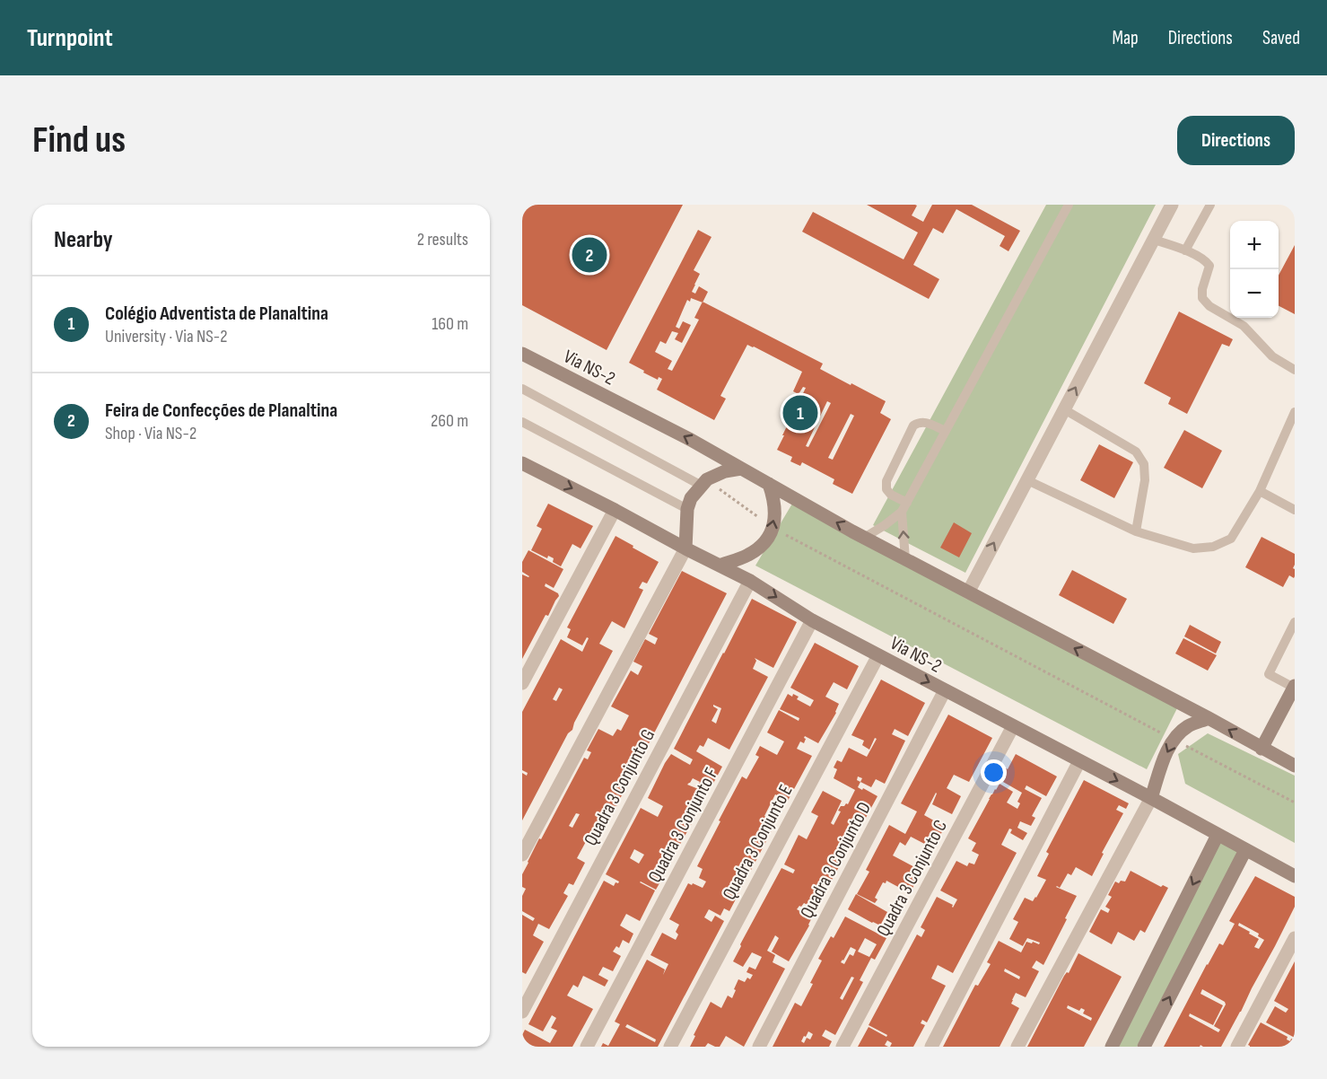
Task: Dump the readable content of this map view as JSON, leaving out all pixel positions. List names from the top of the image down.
{
  "streets": {
    "street": [
      "Via NS-2",
      "Quadra 3 Conjunto G",
      "Quadra 3 Conjunto F",
      "Quadra 3 Conjunto E",
      "Quadra 3 Conjunto D",
      "Quadra 3 Conjunto C"
    ]
  },
  "crossings": [
    ["Via NS-2", "Quadra 3 Conjunto G"],
    ["Via NS-2", "Quadra 3 Conjunto F"],
    ["Via NS-2", "Quadra 3 Conjunto E"],
    ["Via NS-2", "Quadra 3 Conjunto D"],
    ["Via NS-2", "Quadra 3 Conjunto C"]
  ],
  "page": {
    "header": "Turnpoint",
    "nav": ["Map", "Directions", "Saved"],
    "buttons": "Directions",
    "title": "Find us",
    "heading": ["Nearby", "2 results"],
    "map_buttons": ["+", "−"],
    "pins": ["2", "1"],
    "list": [
      {
        "mark": "1",
        "name": "Colégio Adventista de Planaltina",
        "note": "University · Via NS-2",
        "value": "160 m"
      },
      {
        "mark": "2",
        "name": "Feira de Confecções de Planaltina",
        "note": "Shop · Via NS-2",
        "value": "260 m"
      }
    ]
  }
}
